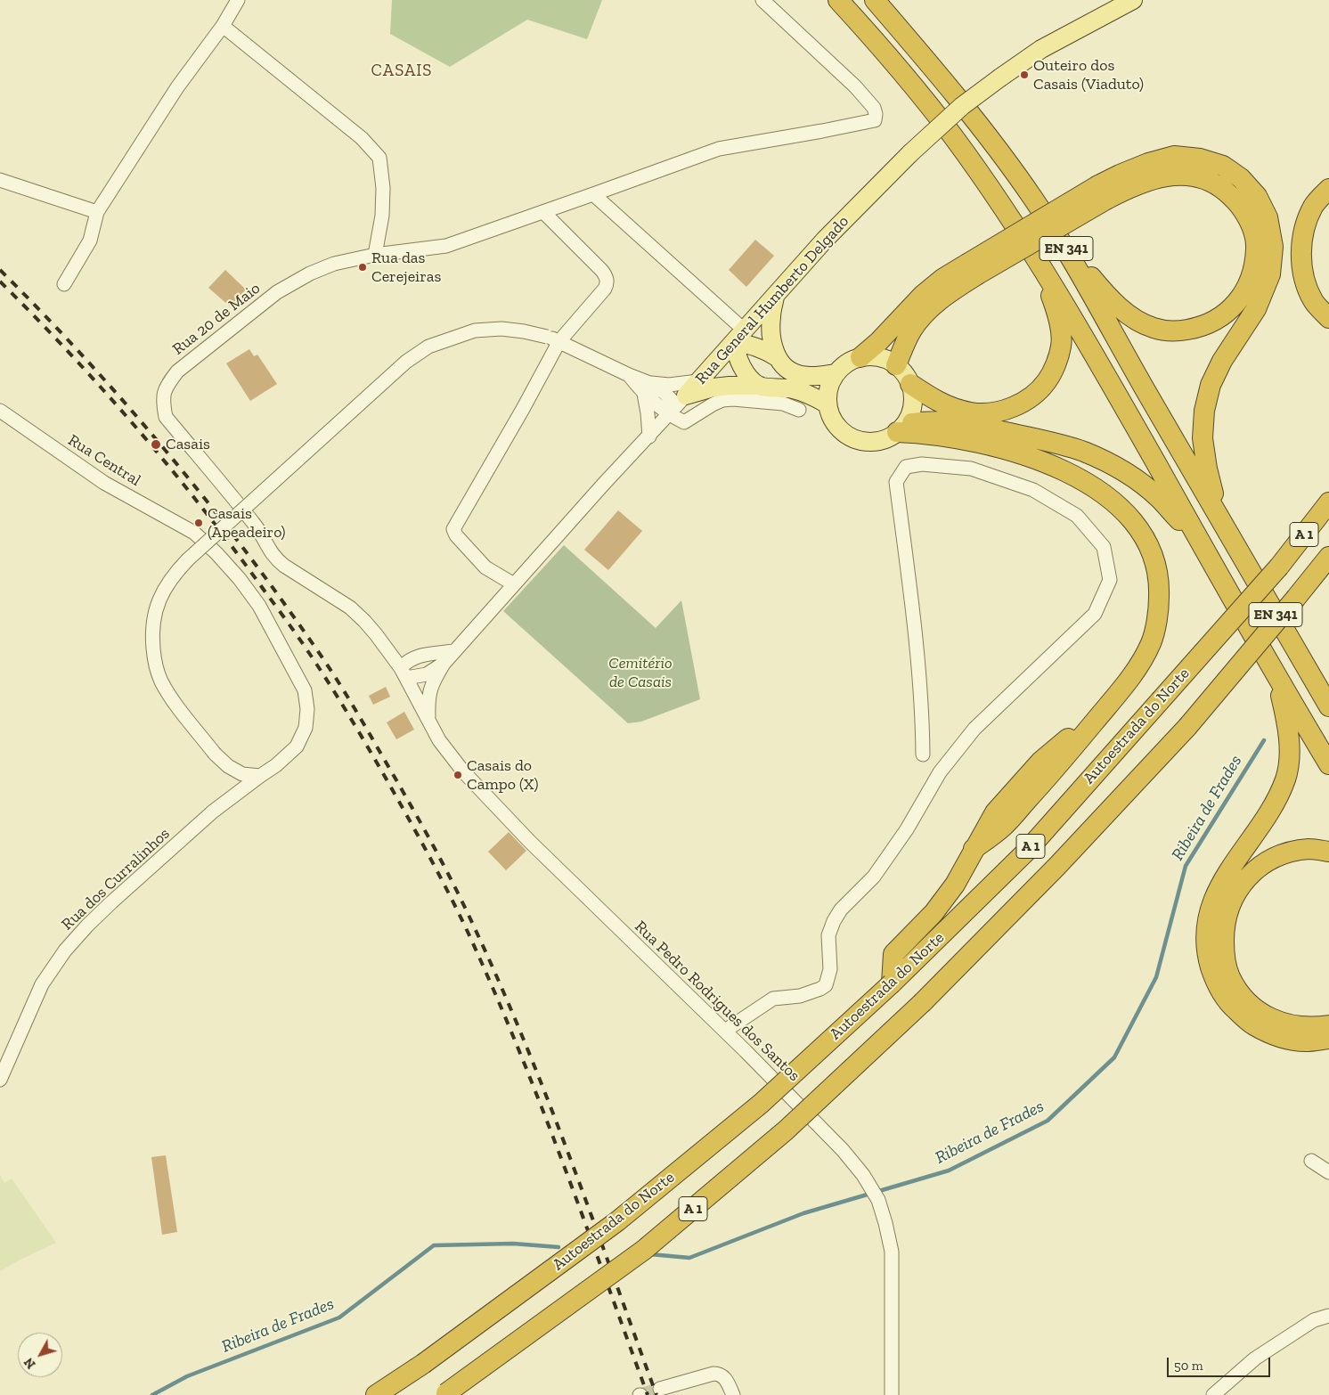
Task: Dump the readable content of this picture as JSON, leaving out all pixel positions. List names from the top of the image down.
{
  "streets": {
    "highway": ["EN 341", "A 1", "Autoestrada do Norte"],
    "main road": ["Rua General Humberto Delgado"],
    "street": [
      "Rua 20 de Maio",
      "Rua Central",
      "Rua dos Curralinhos",
      "Rua Pedro Rodrigues dos Santos"
    ]
  },
  "crossings": [
    ["Rua General Humberto Delgado", "Rua Pedro Rodrigues dos Santos"],
    ["Rua 20 de Maio", "Rua Pedro Rodrigues dos Santos"],
    ["Rua Central", "Rua dos Curralinhos"]
  ],
  "districts": ["CASAIS"],
  "water": ["Ribeira de Frades"],
  "parks": ["Cemitério de Casais"],
  "places": [
    "Outeiro dos Casais (Viaduto)",
    "Rua das Cerejeiras",
    "Casais",
    "Casais (Apeadeiro)",
    "Casais do Campo (X)"
  ],
  "scale_bar": "50 m",
  "north": "bottom left"
}
